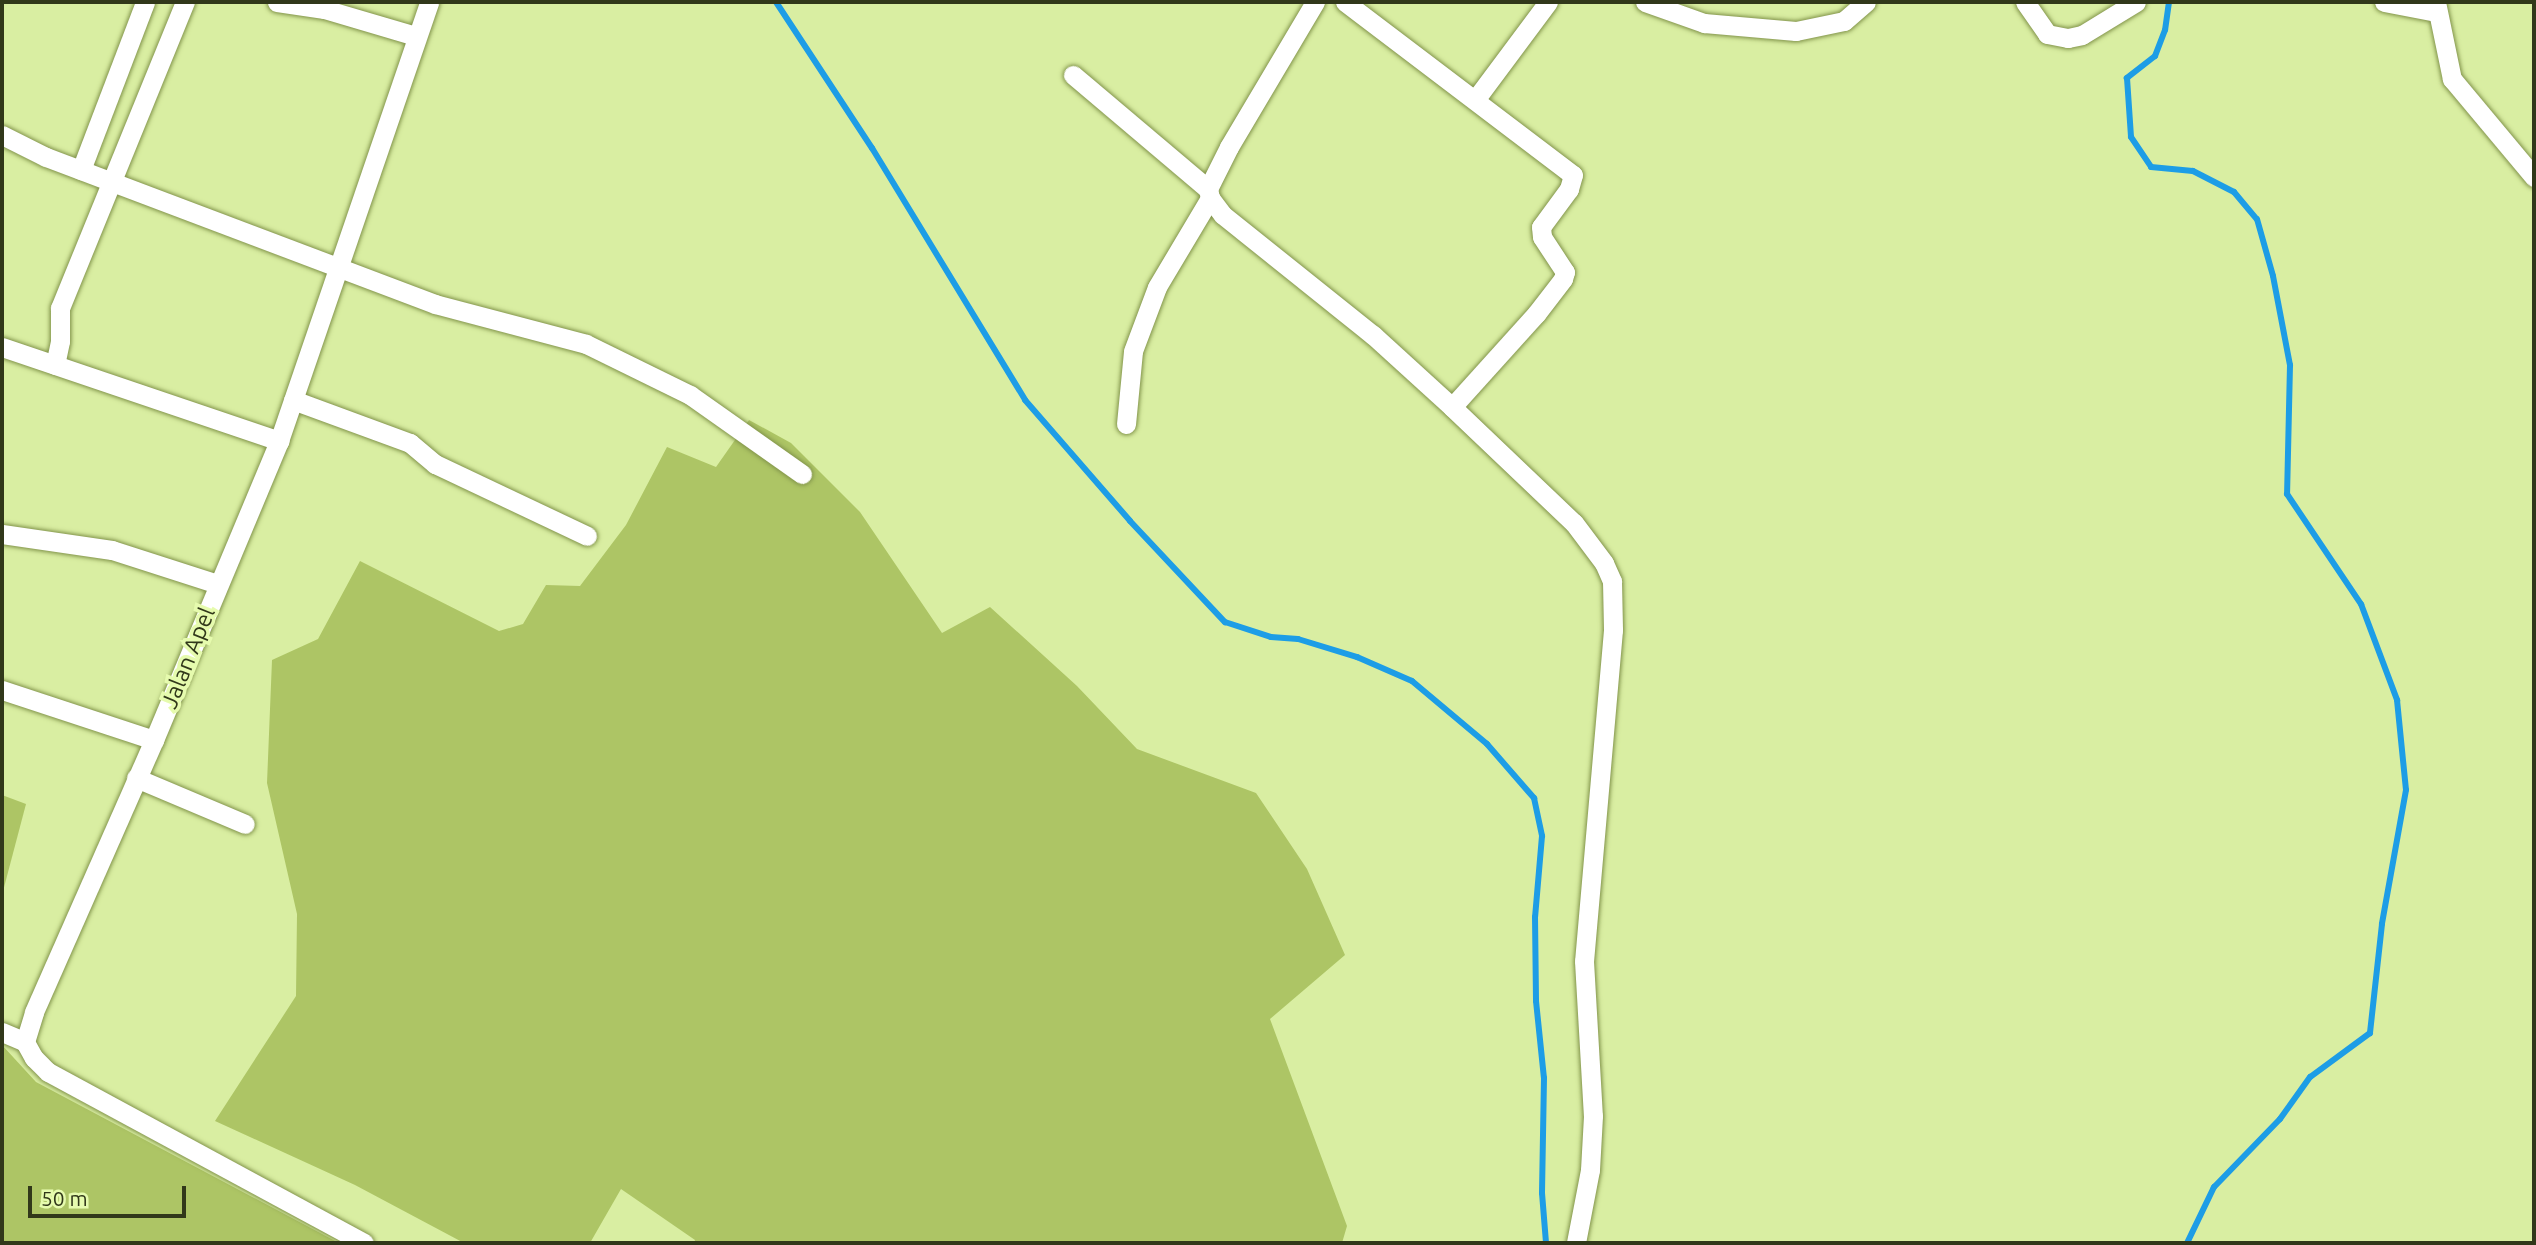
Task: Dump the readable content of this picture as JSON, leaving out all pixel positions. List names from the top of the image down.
{
  "streets": {
    "street": ["Jalan Apel"]
  },
  "scale_bar": "50 m"
}
